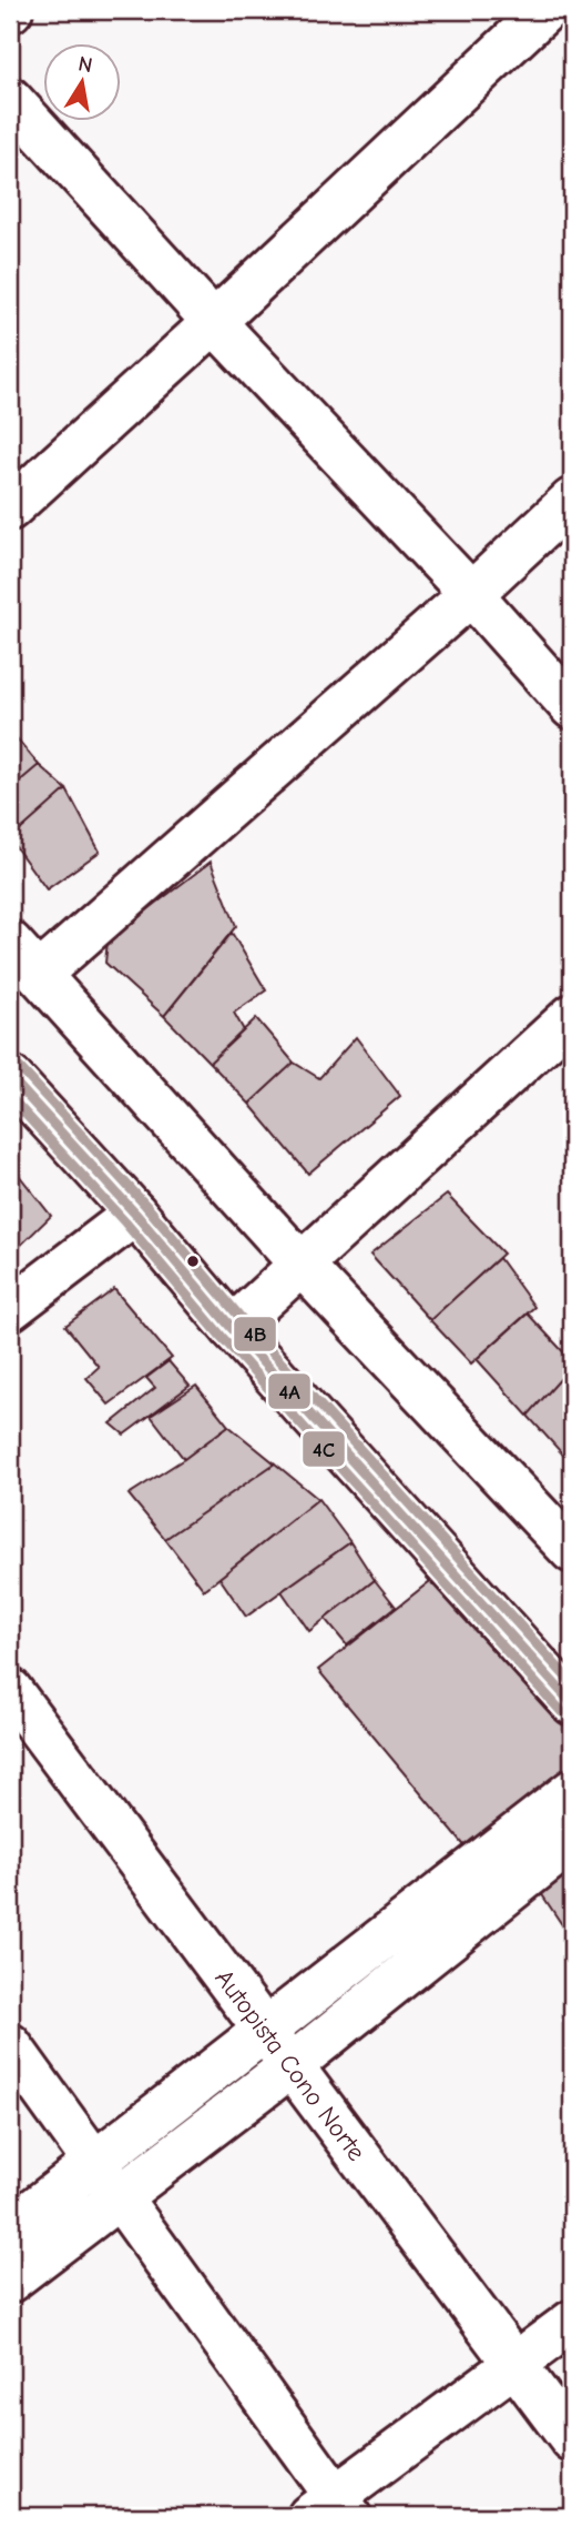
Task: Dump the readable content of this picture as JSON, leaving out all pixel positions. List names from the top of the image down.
{
  "streets": {
    "main road": ["Autopista Cono Norte"]
  },
  "lines": ["transit line 4B", "transit line 4A", "transit line 4C"],
  "north": "top"
}
